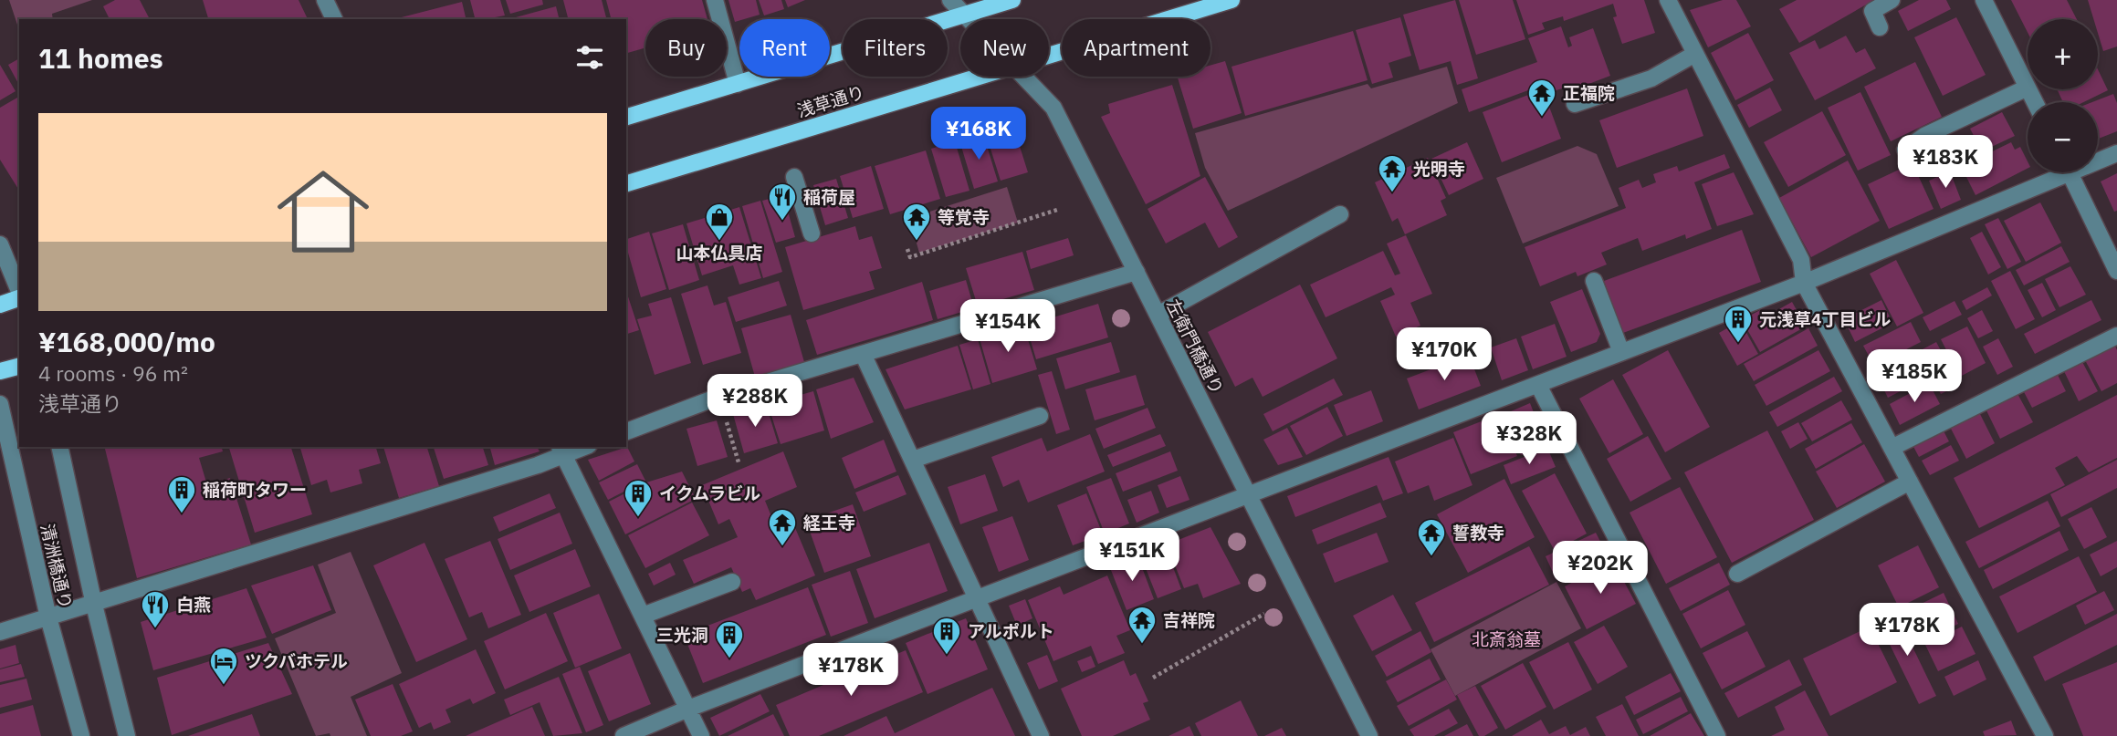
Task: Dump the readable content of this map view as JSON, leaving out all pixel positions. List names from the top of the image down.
{
  "streets": {
    "main road": ["浅草通り"],
    "street": ["左衛門橋通り", "清洲橋通り"]
  },
  "parks": ["北斎翁墓"],
  "places": {
    "temple": [
      "正福院",
      "光明寺",
      "等覚寺",
      "経王寺",
      "誓教寺",
      "吉祥院"
    ],
    "restaurant": ["稲荷屋", "白燕"],
    "shop": ["山本仏具店"],
    "building": [
      "元浅草4丁目ビル",
      "稲荷町タワー",
      "イクムラビル",
      "アルポルト",
      "三光洞"
    ],
    "hotel": ["ツクバホテル"]
  },
  "page": {
    "map_buttons": ["+", "−"],
    "chip": [
      "Buy",
      "Rent",
      "Filters",
      "New",
      "Apartment"
    ],
    "heading": "11 homes",
    "list": [
      {
        "name": "¥168,000/mo",
        "note": "4 rooms · 96 m² · 浅草通り"
      }
    ],
    "price": [
      "¥168K",
      "¥183K",
      "¥154K",
      "¥170K",
      "¥185K",
      "¥288K",
      "¥328K",
      "¥151K",
      "¥202K",
      "¥178K",
      "¥178K"
    ]
  }
}
